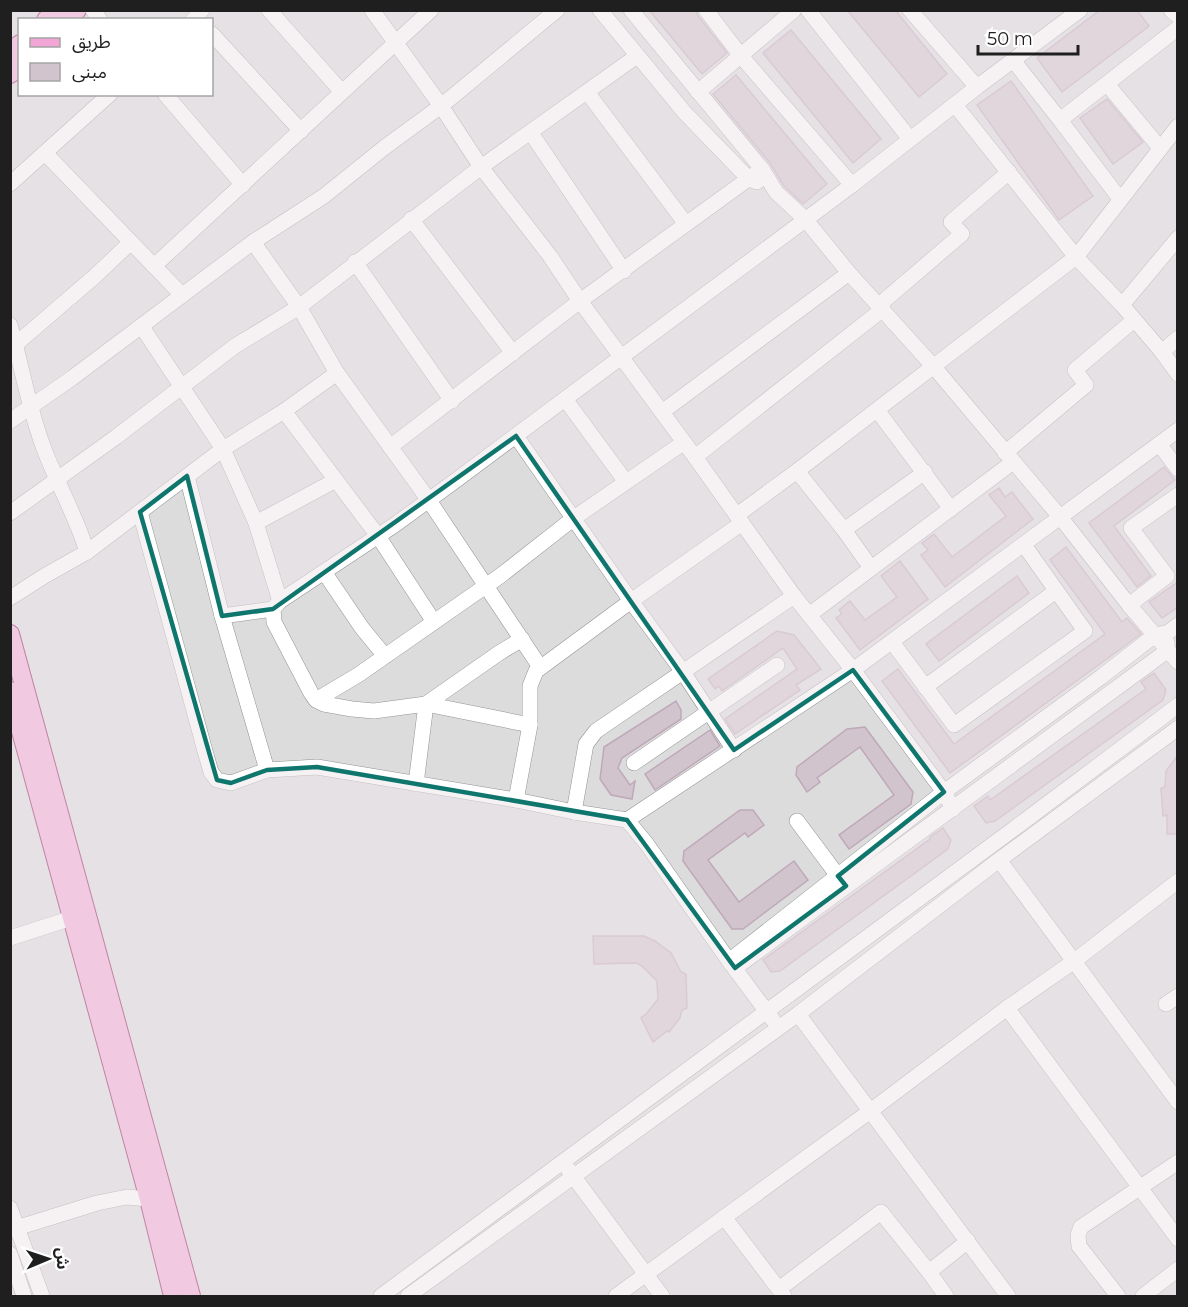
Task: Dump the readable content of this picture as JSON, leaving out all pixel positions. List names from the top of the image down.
{
  "legend": ["طريق", "مبنى"],
  "scale_bar": "50 m",
  "north": "right"
}
